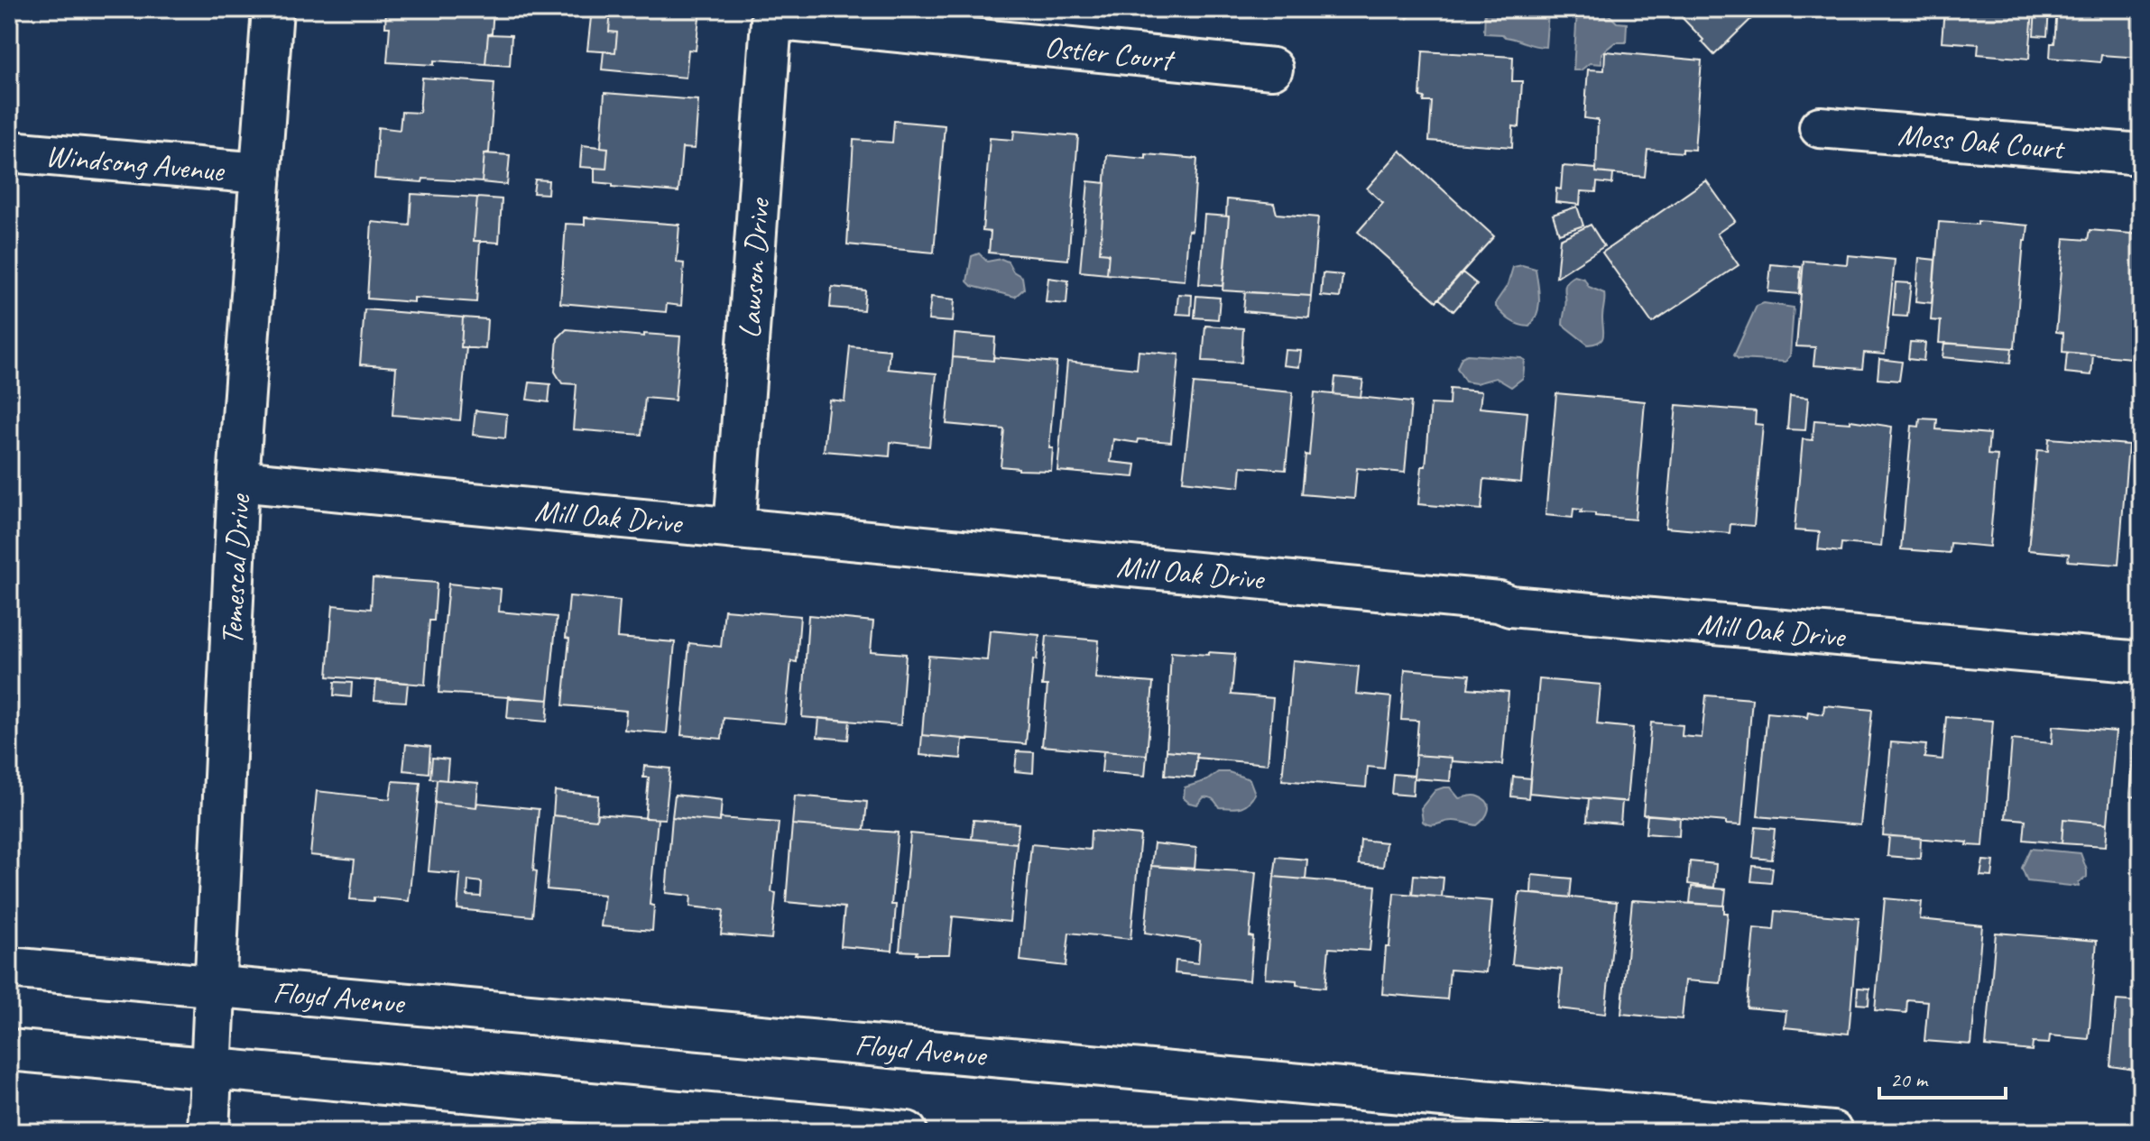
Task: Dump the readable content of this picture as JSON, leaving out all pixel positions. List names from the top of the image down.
{
  "streets": {
    "street": [
      "Ostler Court",
      "Moss Oak Court",
      "Windsong Avenue",
      "Lawson Drive",
      "Mill Oak Drive",
      "Temescal Drive",
      "Floyd Avenue"
    ]
  },
  "crossings": [
    ["Ostler Court", "Lawson Drive"],
    ["Windsong Avenue", "Temescal Drive"],
    ["Lawson Drive", "Mill Oak Drive"],
    ["Mill Oak Drive", "Temescal Drive"],
    ["Temescal Drive", "Floyd Avenue"]
  ],
  "scale_bar": "20 m"
}
